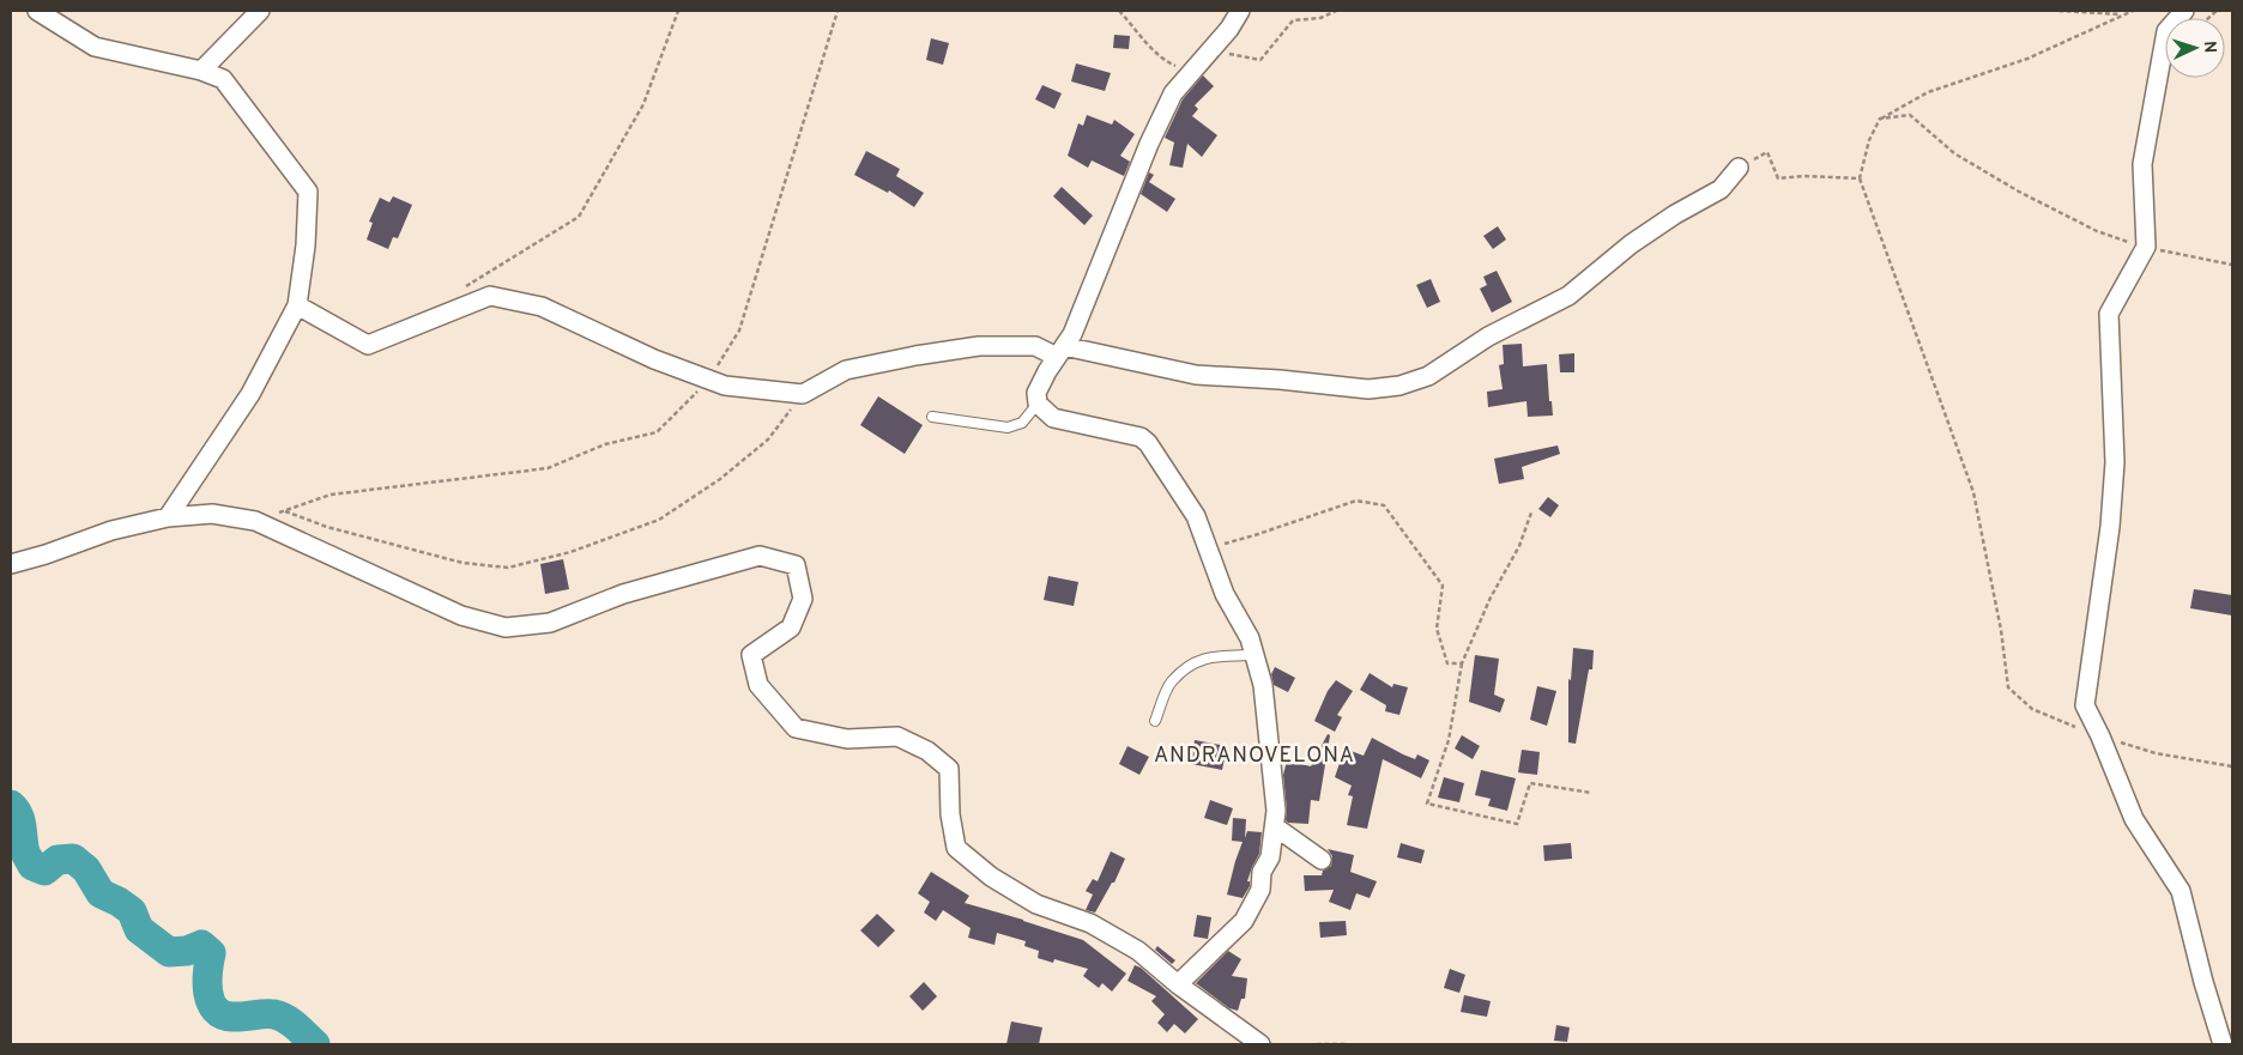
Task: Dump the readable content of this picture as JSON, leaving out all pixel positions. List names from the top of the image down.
{
  "districts": ["ANDRANOVELONA"],
  "north": "right"
}
